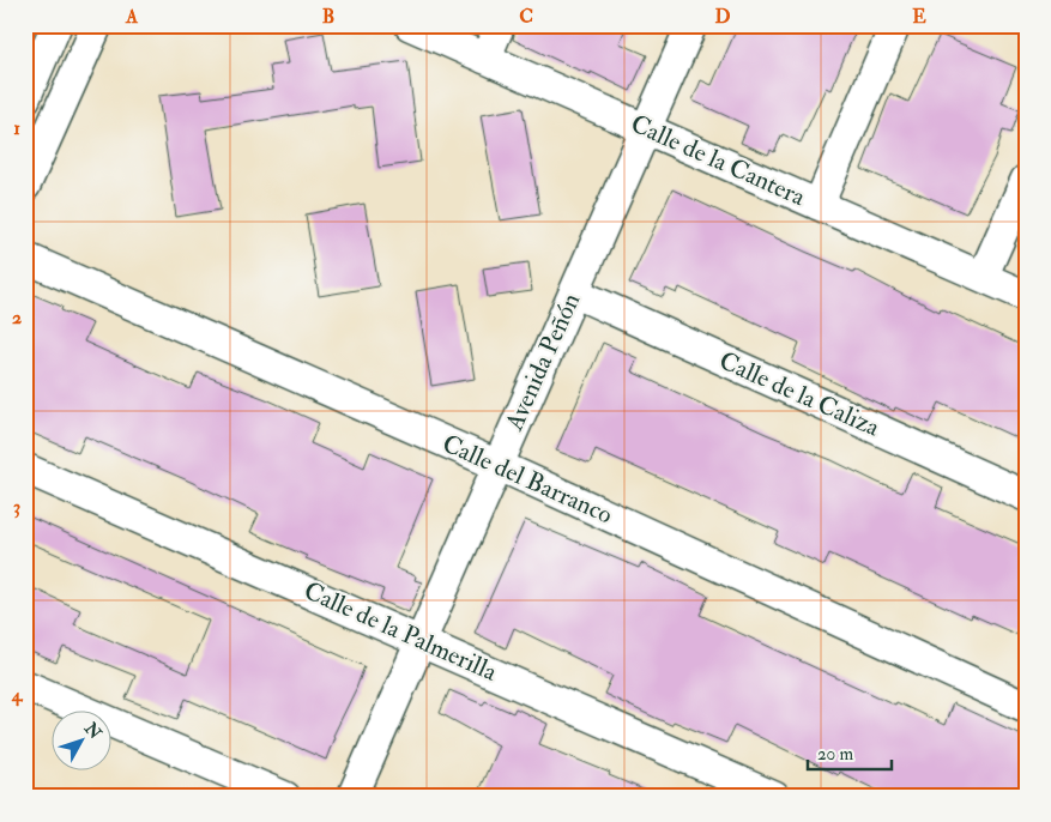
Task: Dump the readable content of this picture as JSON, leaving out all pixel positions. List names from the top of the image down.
{
  "streets": {
    "street": [
      "Calle de la Cantera",
      "Avenida Peñón",
      "Calle de la Caliza",
      "Calle del Barranco",
      "Calle de la Palmerilla"
    ]
  },
  "crossings": [
    ["Calle de la Cantera", "Avenida Peñón"],
    ["Avenida Peñón", "Calle de la Caliza"],
    ["Avenida Peñón", "Calle del Barranco"],
    ["Avenida Peñón", "Calle de la Palmerilla"]
  ],
  "scale_bar": "20 m",
  "north": "top right",
  "grid": {
    "columns": [
      "A",
      "B",
      "C",
      "D",
      "E"
    ],
    "rows": [
      "1",
      "2",
      "3",
      "4"
    ]
  }
}
